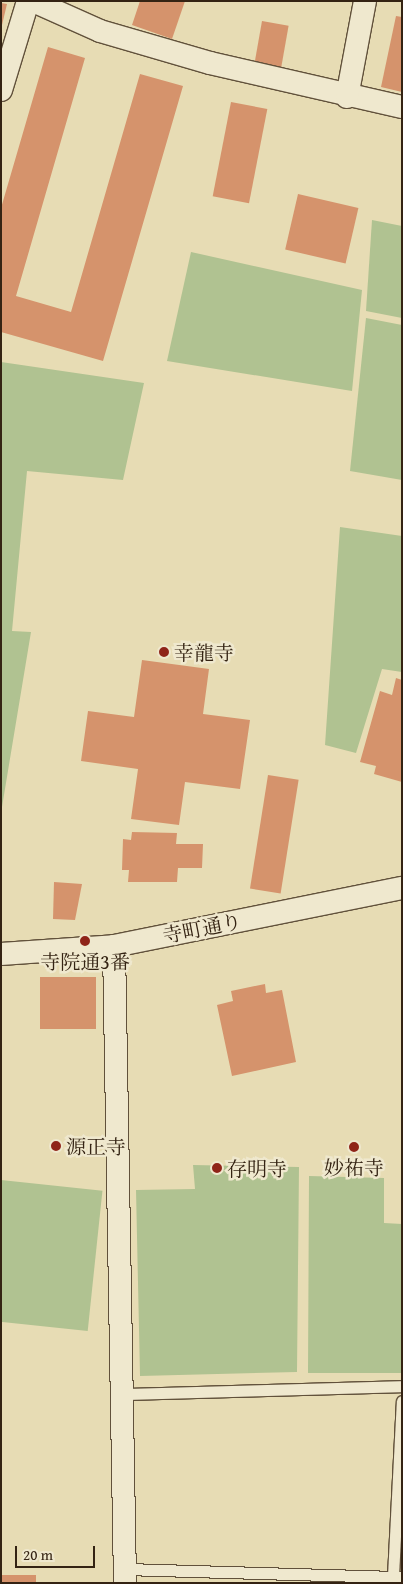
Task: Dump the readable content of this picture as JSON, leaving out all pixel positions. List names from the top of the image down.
{
  "streets": {
    "street": ["寺町通り"]
  },
  "places": [
    "幸龍寺",
    "寺院通3番",
    "源正寺",
    "妙祐寺",
    "存明寺"
  ],
  "scale_bar": "20 m"
}
